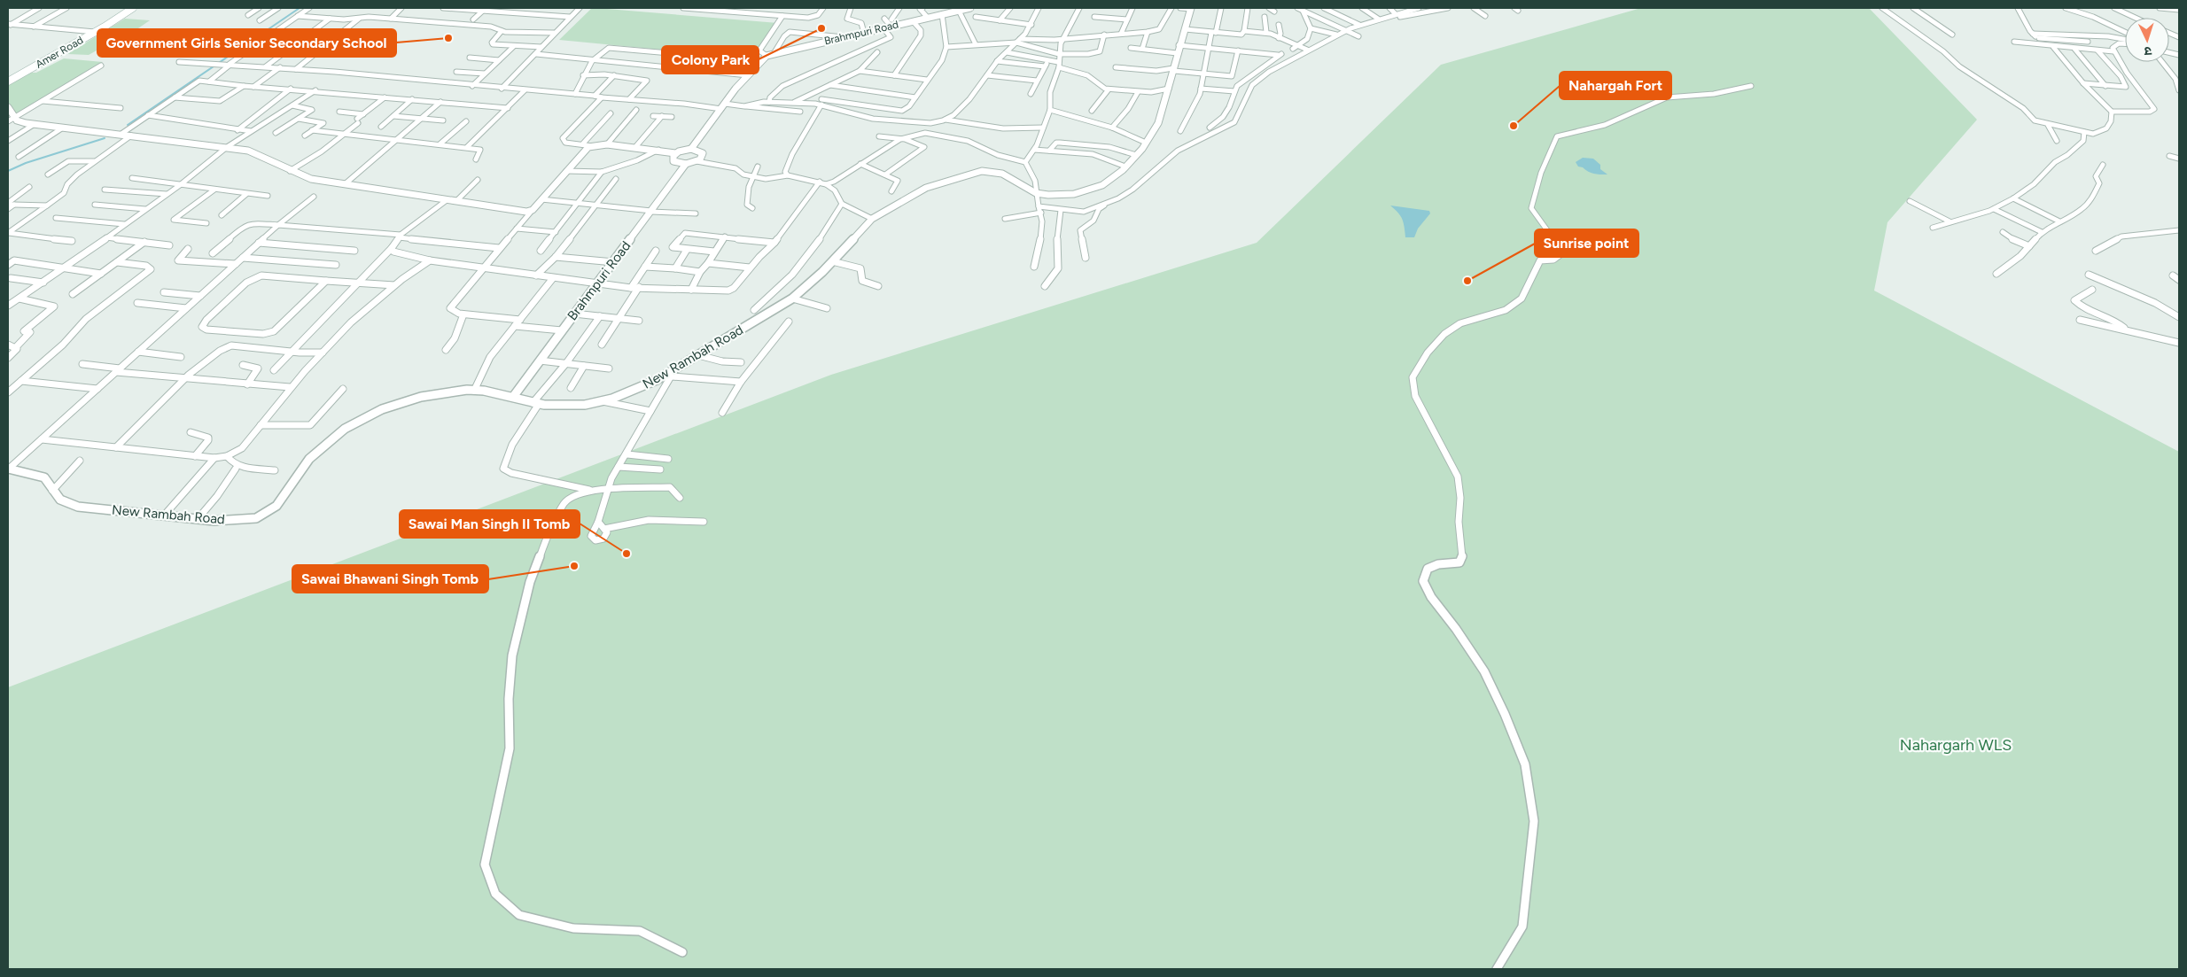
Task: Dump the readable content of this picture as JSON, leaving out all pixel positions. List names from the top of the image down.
{
  "streets": {
    "main road": ["Amer Road"],
    "street": ["Brahmpuri Road", "New Rambah Road"]
  },
  "crossings": [
    ["Brahmpuri Road", "New Rambah Road"]
  ],
  "parks": ["Nahargarh WLS"],
  "places": [
    "Colony Park",
    "Government Girls Senior Secondary School",
    "Nahargah Fort",
    "Sunrise point",
    "Sawai Man Singh II Tomb",
    "Sawai Bhawani Singh Tomb"
  ],
  "north": "bottom"
}
